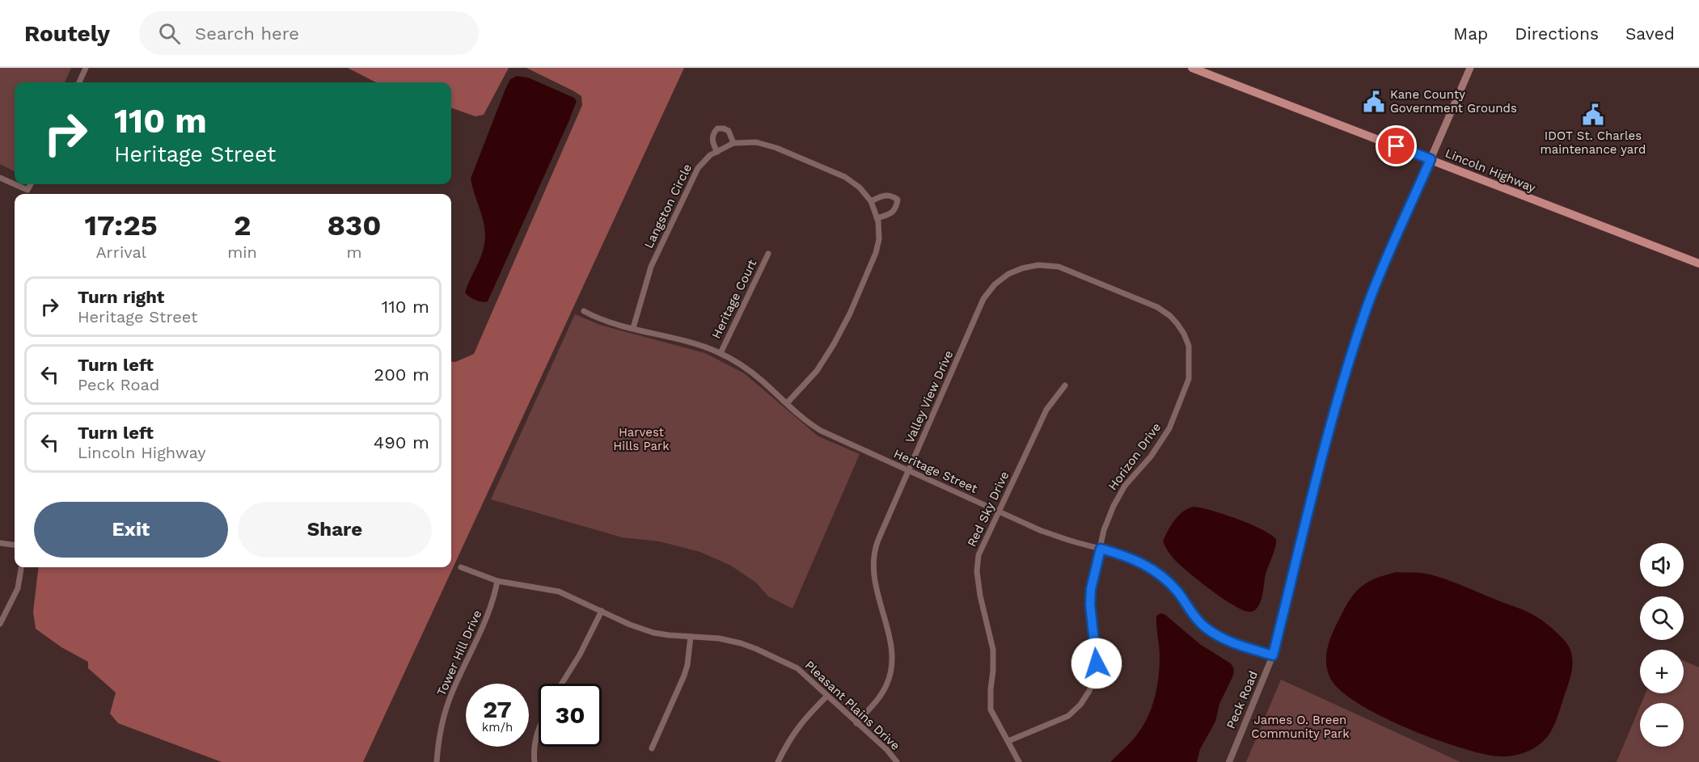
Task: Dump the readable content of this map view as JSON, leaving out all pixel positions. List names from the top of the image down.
{
  "streets": {
    "main road": ["Lincoln Highway", "Peck Road"],
    "street": [
      "Langston Circle",
      "Heritage Court",
      "Valley View Drive",
      "Horizon Drive",
      "Heritage Street",
      "Red Sky Drive",
      "Tower Hill Drive",
      "Pleasant Plains Drive"
    ]
  },
  "crossings": [
    ["Lincoln Highway", "Peck Road"],
    ["Langston Circle", "Heritage Street"],
    ["Heritage Court", "Heritage Street"],
    ["Valley View Drive", "Horizon Drive"],
    ["Valley View Drive", "Heritage Street"],
    ["Valley View Drive", "Pleasant Plains Drive"],
    ["Horizon Drive", "Heritage Street"],
    ["Horizon Drive", "Red Sky Drive"],
    ["Heritage Street", "Red Sky Drive"],
    ["Heritage Street", "Peck Road"],
    ["Tower Hill Drive", "Pleasant Plains Drive"]
  ],
  "parks": ["Harvest Hills Park", "James O. Breen Community Park"],
  "places": {
    "public building": ["Kane County Government Grounds", "IDOT St. Charles maintenance yard"]
  },
  "page": {
    "header": "Routely",
    "search": "Search here",
    "nav": ["Map", "Directions", "Saved"],
    "turn": ["110 m", "Heritage Street"],
    "eta": [
      "17:25",
      "Arrival",
      "2",
      "min",
      "830",
      "m"
    ],
    "list": [
      {
        "name": "Turn right",
        "note": "Heritage Street",
        "value": "110 m"
      },
      {
        "name": "Turn left",
        "note": "Peck Road",
        "value": "200 m"
      },
      {
        "name": "Turn left",
        "note": "Lincoln Highway",
        "value": "490 m"
      }
    ],
    "buttons": ["Exit", "Share"],
    "map_buttons": ["+", "−"],
    "speed": "27 km/h",
    "limit": "30"
  }
}
